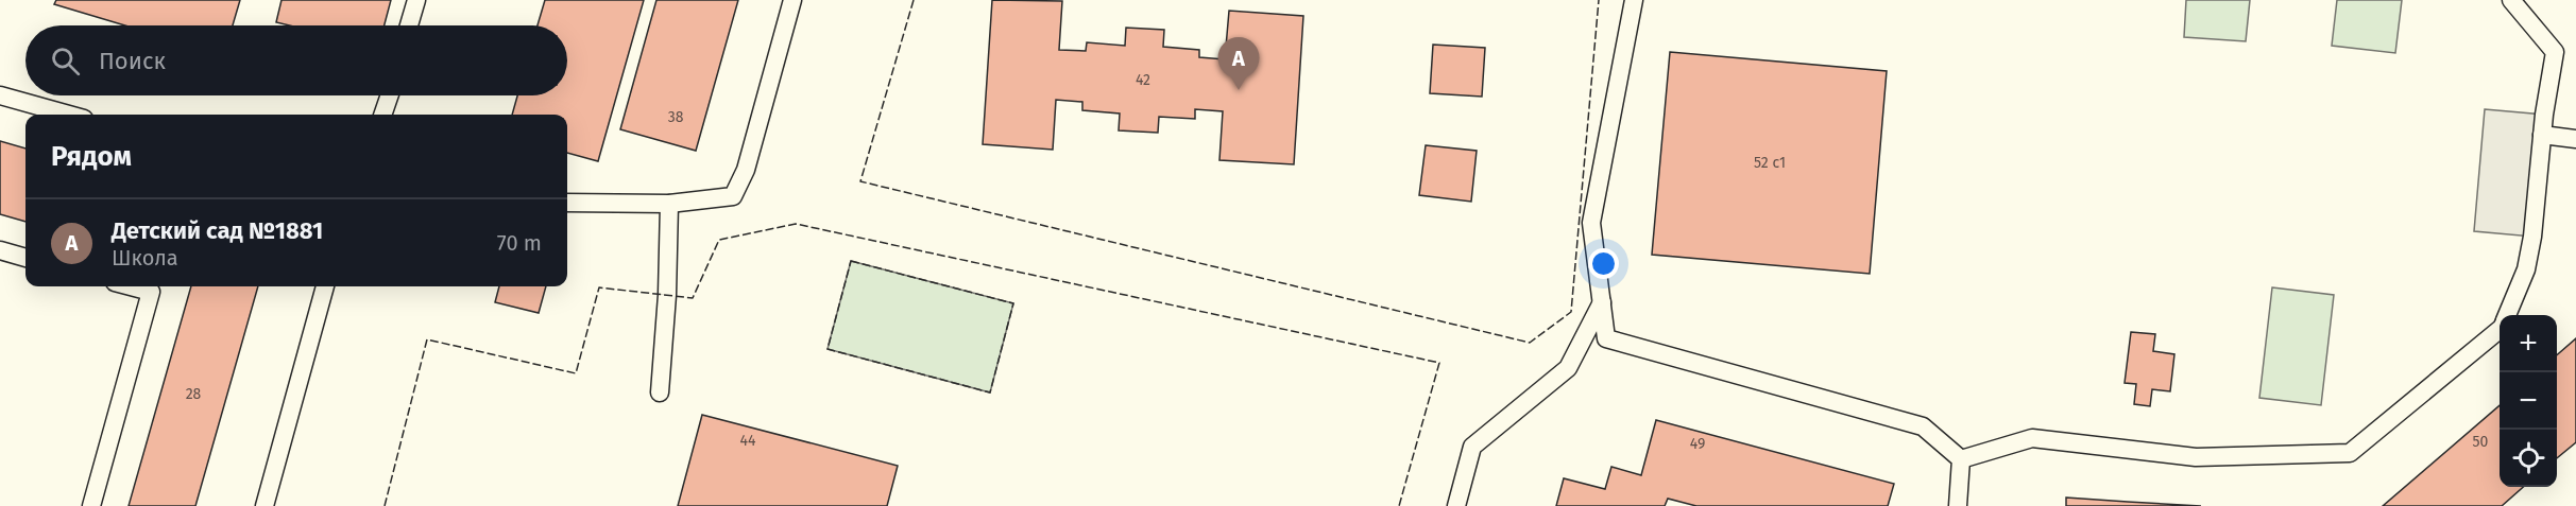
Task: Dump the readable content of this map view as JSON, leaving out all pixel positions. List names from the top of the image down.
{
  "house_numbers": [
    "42",
    "38",
    "52 с1",
    "28",
    "44",
    "50",
    "49"
  ],
  "page": {
    "search": "Поиск",
    "pins": "A",
    "heading": "Рядом",
    "list": [
      {
        "mark": "A",
        "name": "Детский сад №1881",
        "note": "Школа",
        "value": "70 m"
      }
    ],
    "map_buttons": ["+", "−"]
  }
}
